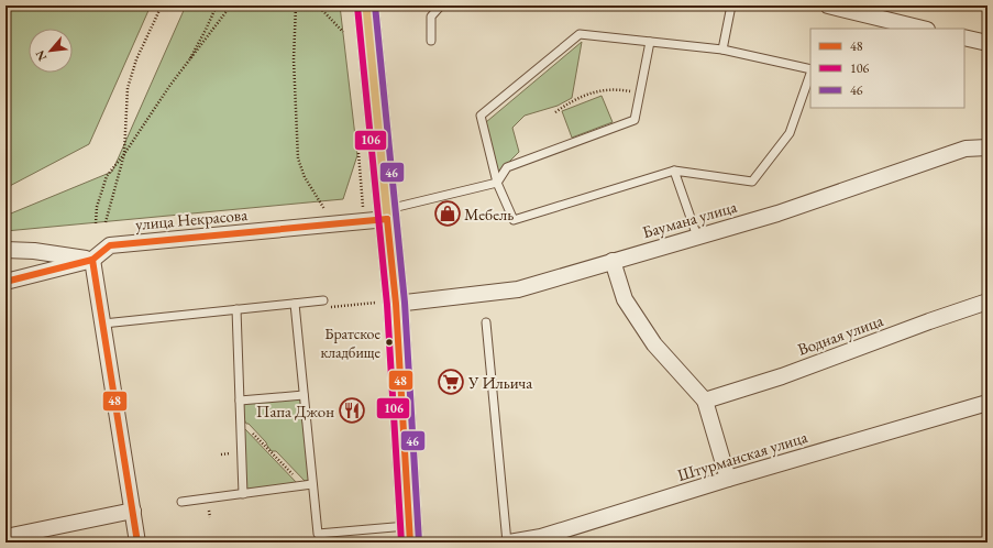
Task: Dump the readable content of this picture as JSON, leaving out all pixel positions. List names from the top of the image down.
{
  "streets": {
    "street": [
      "улица Некрасова",
      "Баумана улица",
      "Водная улица",
      "Штурманская улица"
    ]
  },
  "places": {
    "shop": ["Мебель"],
    "other": ["Братское кладбище"],
    "supermarket": ["У Ильича"],
    "restaurant": ["Папа Джон"]
  },
  "lines": ["transit line 46", "transit line 106", "transit line 48"],
  "legend": ["48", "106", "46"],
  "north": "bottom left"
}
